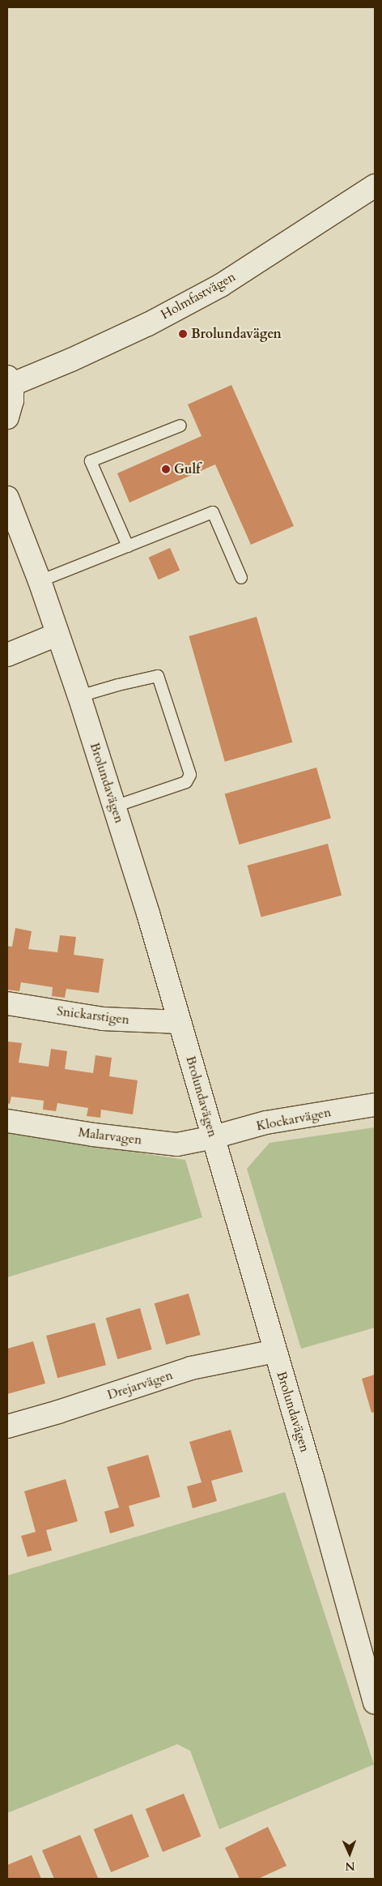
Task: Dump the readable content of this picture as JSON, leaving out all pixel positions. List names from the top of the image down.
{
  "streets": {
    "street": [
      "Holmfastvägen",
      "Brolundavägen",
      "Snickarstigen",
      "Klockarvägen",
      "Malarvagen",
      "Drejarvägen"
    ]
  },
  "crossings": [
    ["Brolundavägen", "Snickarstigen"],
    ["Brolundavägen", "Klockarvägen"],
    ["Brolundavägen", "Malarvagen"],
    ["Brolundavägen", "Drejarvägen"],
    ["Klockarvägen", "Malarvagen"]
  ],
  "places": ["Brolundavägen", "Gulf"],
  "north": "bottom"
}
